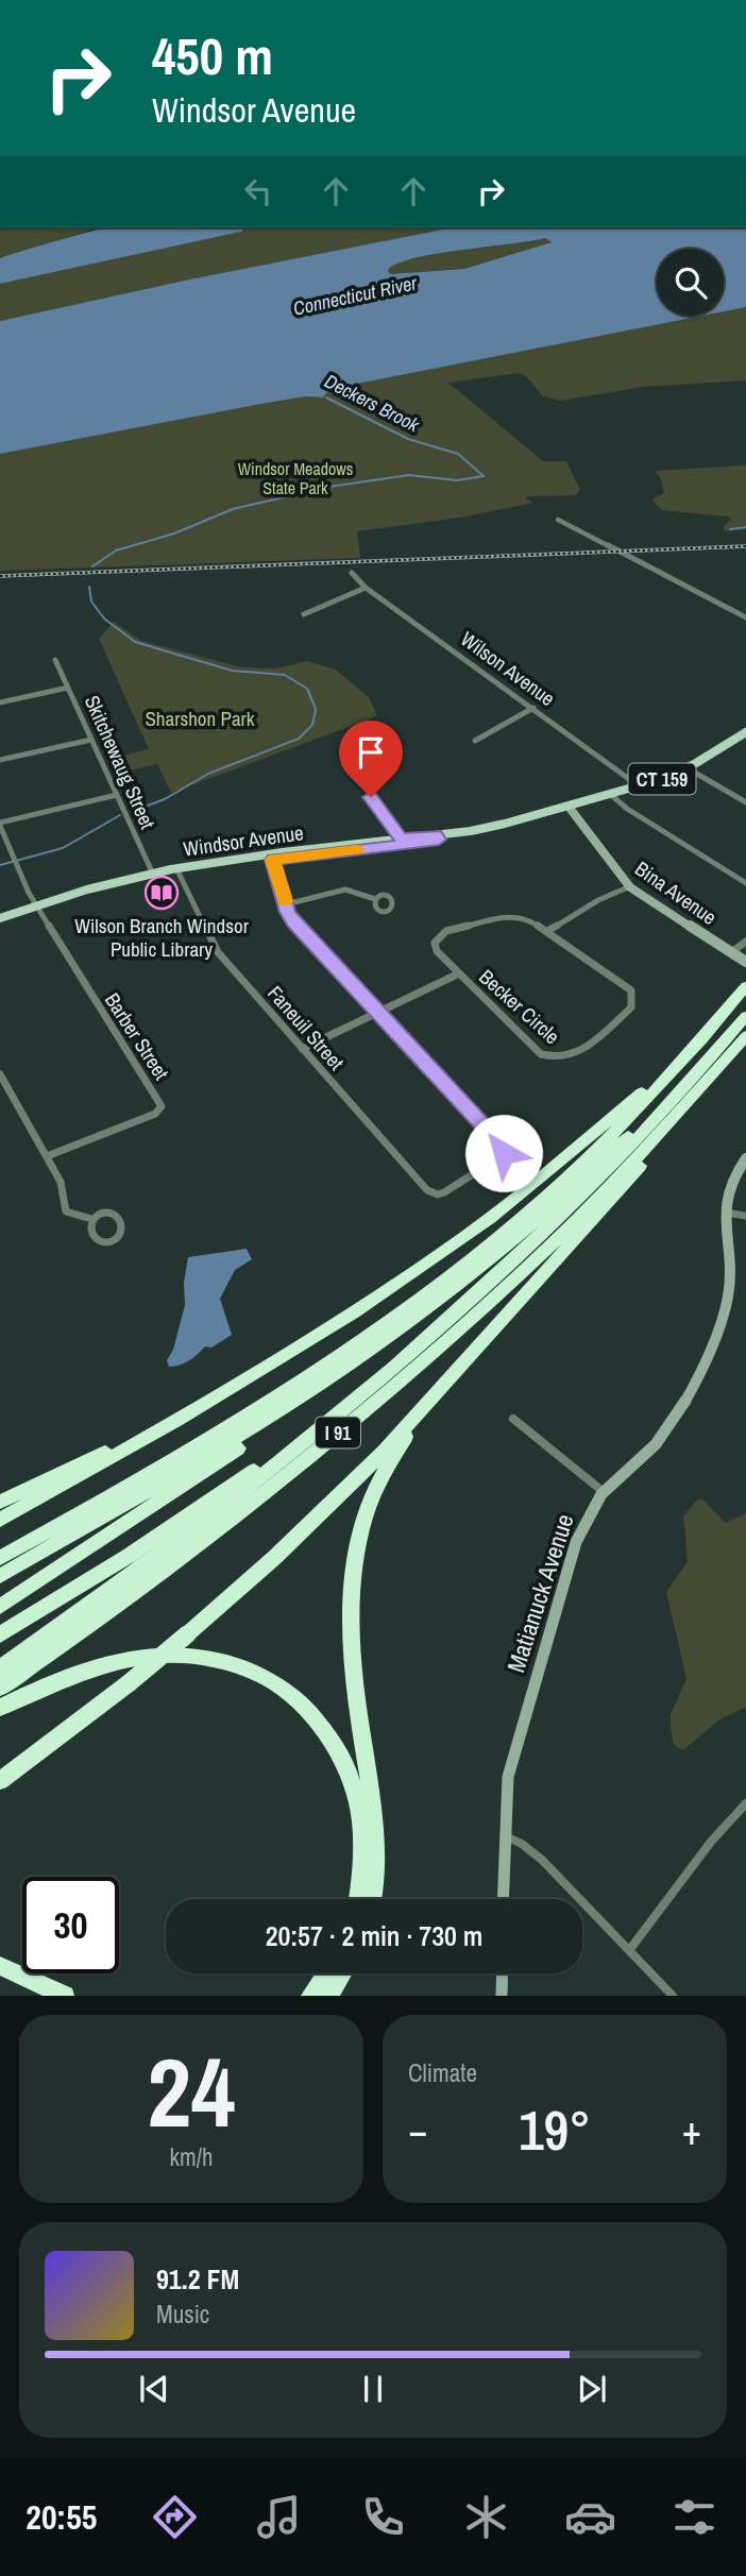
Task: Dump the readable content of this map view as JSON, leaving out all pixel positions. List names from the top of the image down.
{
  "streets": {
    "highway": ["I 91"],
    "main road": ["CT 159", "Windsor Avenue"],
    "street": [
      "Wilson Avenue",
      "Skitchewaug Street",
      "Bina Avenue",
      "Becker Circle",
      "Faneuil Street",
      "Barber Street",
      "Matianuck Avenue"
    ]
  },
  "crossings": [
    ["Wilson Avenue", "Windsor Avenue"],
    ["Skitchewaug Street", "Windsor Avenue"],
    ["Windsor Avenue", "Bina Avenue"],
    ["Windsor Avenue", "Faneuil Street"],
    ["Windsor Avenue", "Barber Street"]
  ],
  "water": ["Connecticut River", "Deckers Brook"],
  "parks": ["Windsor Meadows State Park", "Sharshon Park"],
  "places": {
    "library": ["Wilson Branch Windsor Public Library"]
  },
  "page": {
    "turn": ["450 m", "Windsor Avenue"],
    "limit": "30",
    "trip": "20:57 · 2 min · 730 m",
    "tile": [
      ["24", "km/h"],
      "Climate"
    ],
    "heat": ["−", "19°", "+"],
    "song": ["91.2 FM", "Music"],
    "tabs": "20:55"
  }
}
